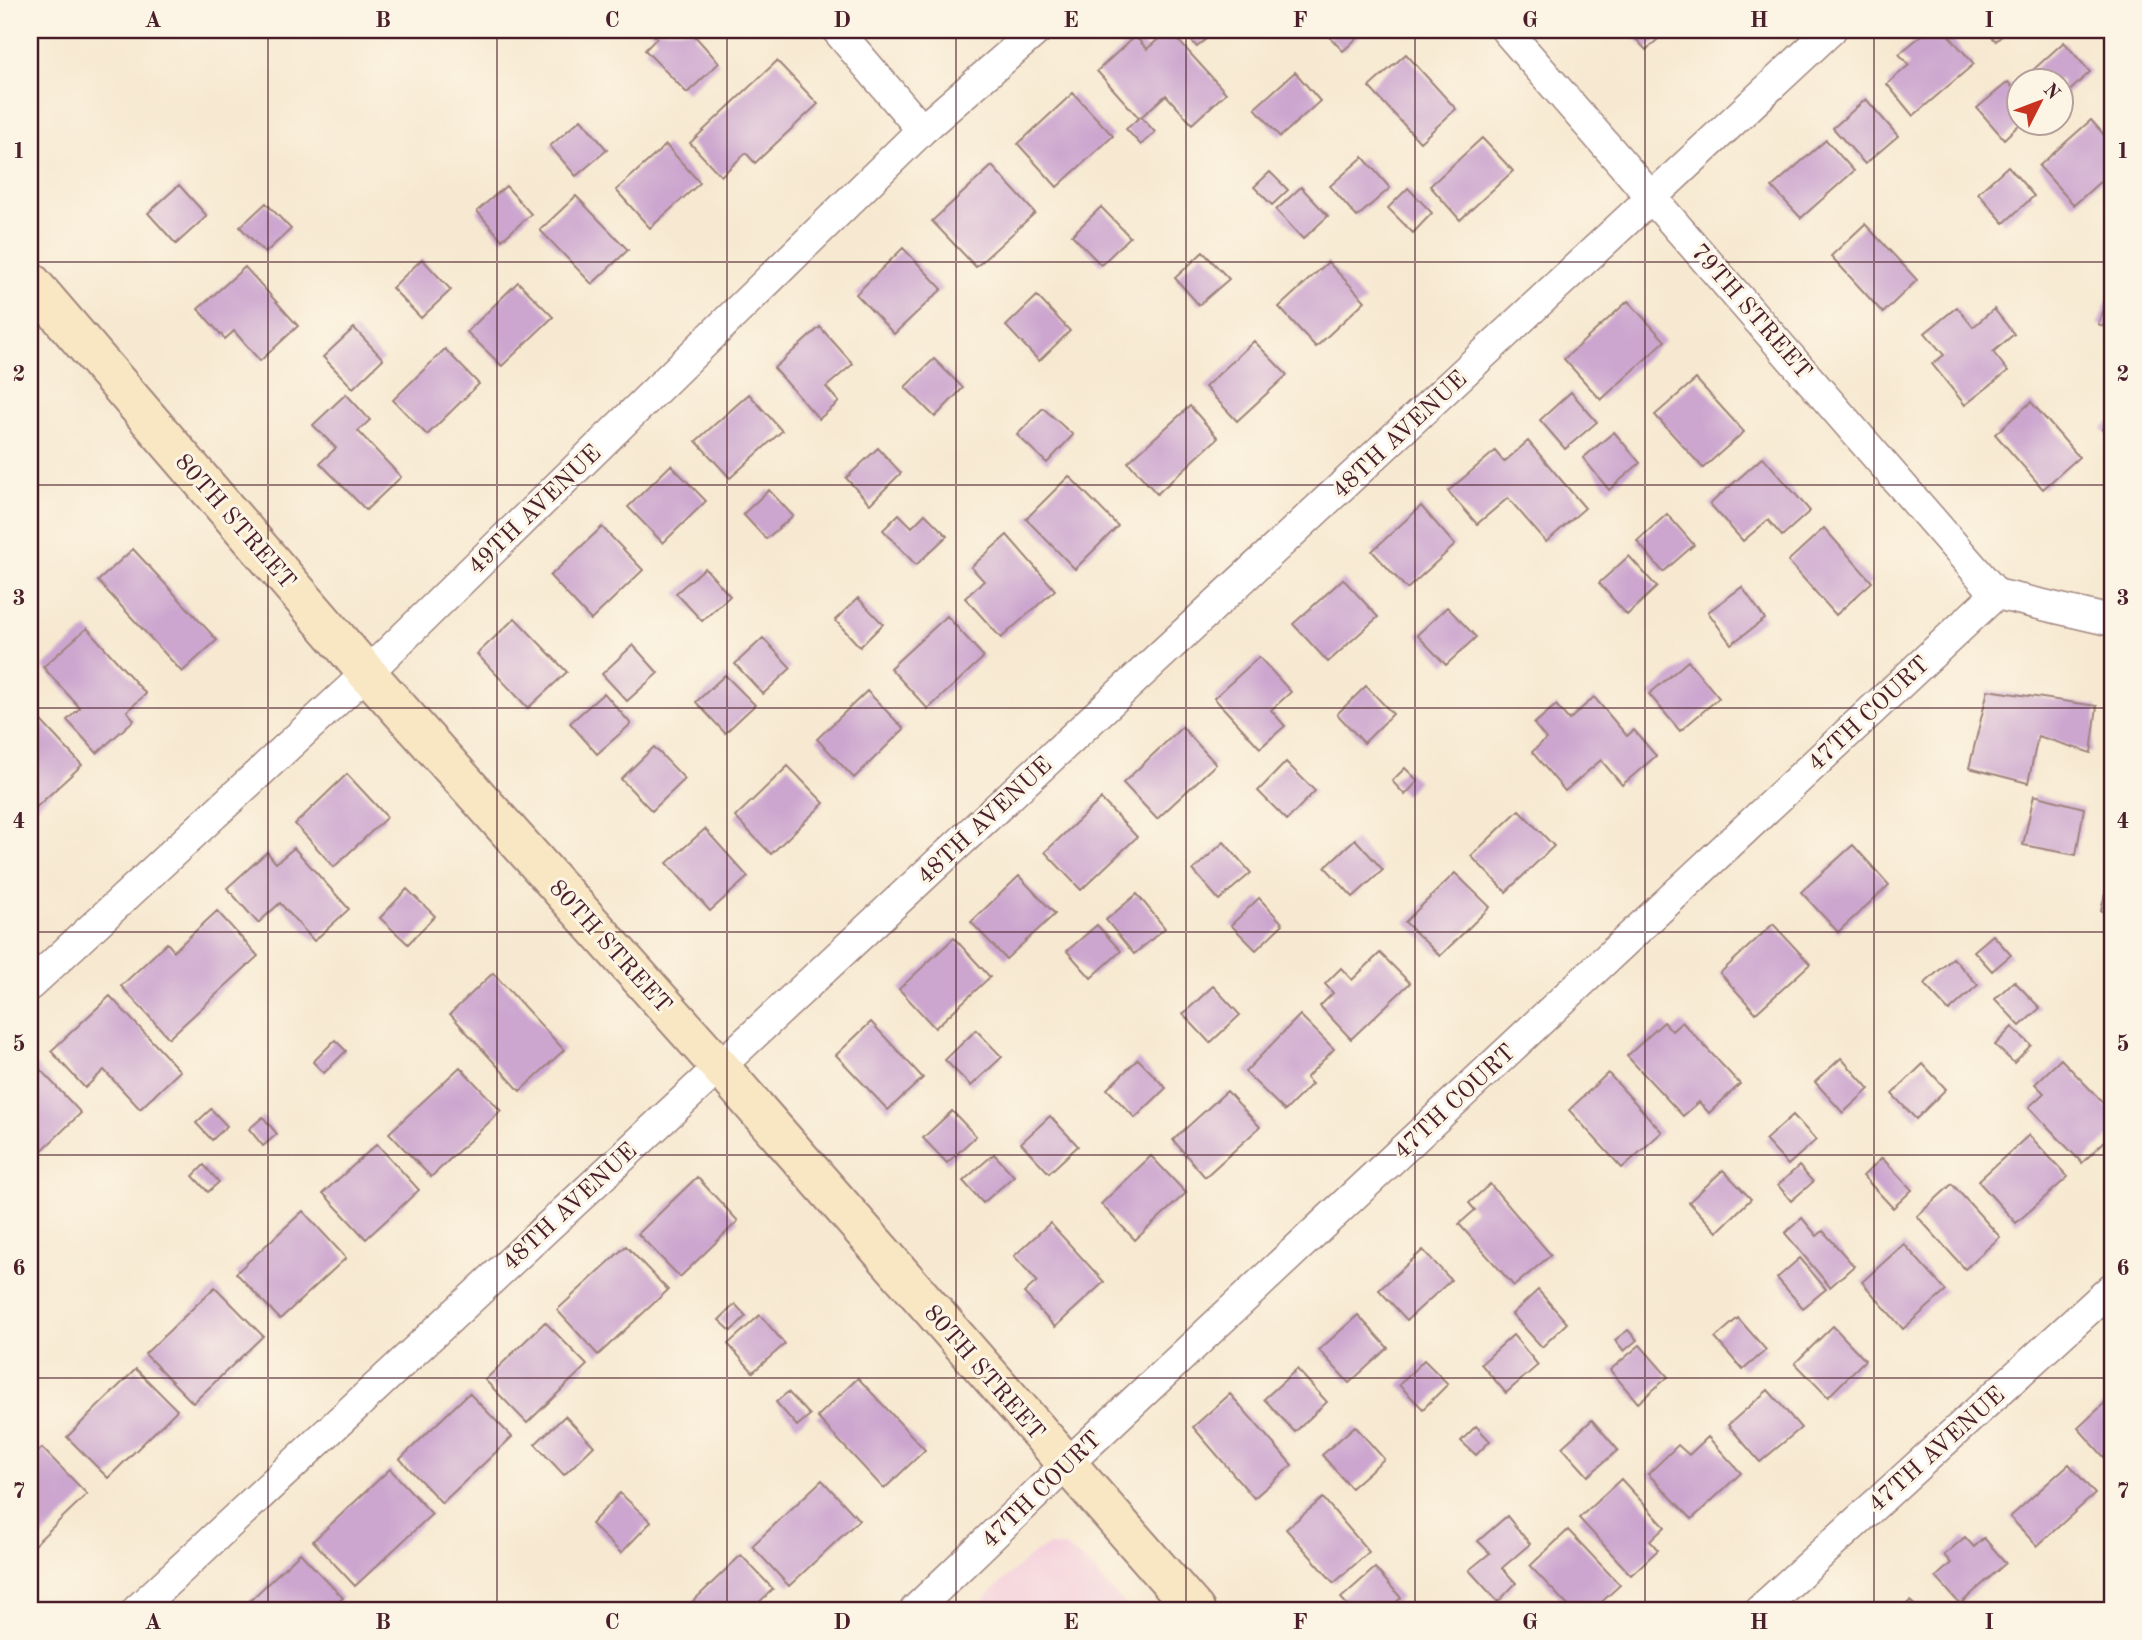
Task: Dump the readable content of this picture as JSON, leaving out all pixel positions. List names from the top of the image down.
{
  "streets": {
    "street": [
      "79TH STREET",
      "48TH AVENUE",
      "49TH AVENUE",
      "80TH STREET",
      "47TH COURT",
      "47TH AVENUE"
    ]
  },
  "crossings": [
    ["79TH STREET", "48TH AVENUE"],
    ["79TH STREET", "47TH COURT"],
    ["48TH AVENUE", "80TH STREET"],
    ["49TH AVENUE", "80TH STREET"],
    ["80TH STREET", "47TH COURT"]
  ],
  "north": "top right",
  "grid": {
    "columns": [
      "A",
      "B",
      "C",
      "D",
      "E",
      "F",
      "G",
      "H",
      "I"
    ],
    "rows": [
      "1",
      "2",
      "3",
      "4",
      "5",
      "6",
      "7"
    ]
  }
}
